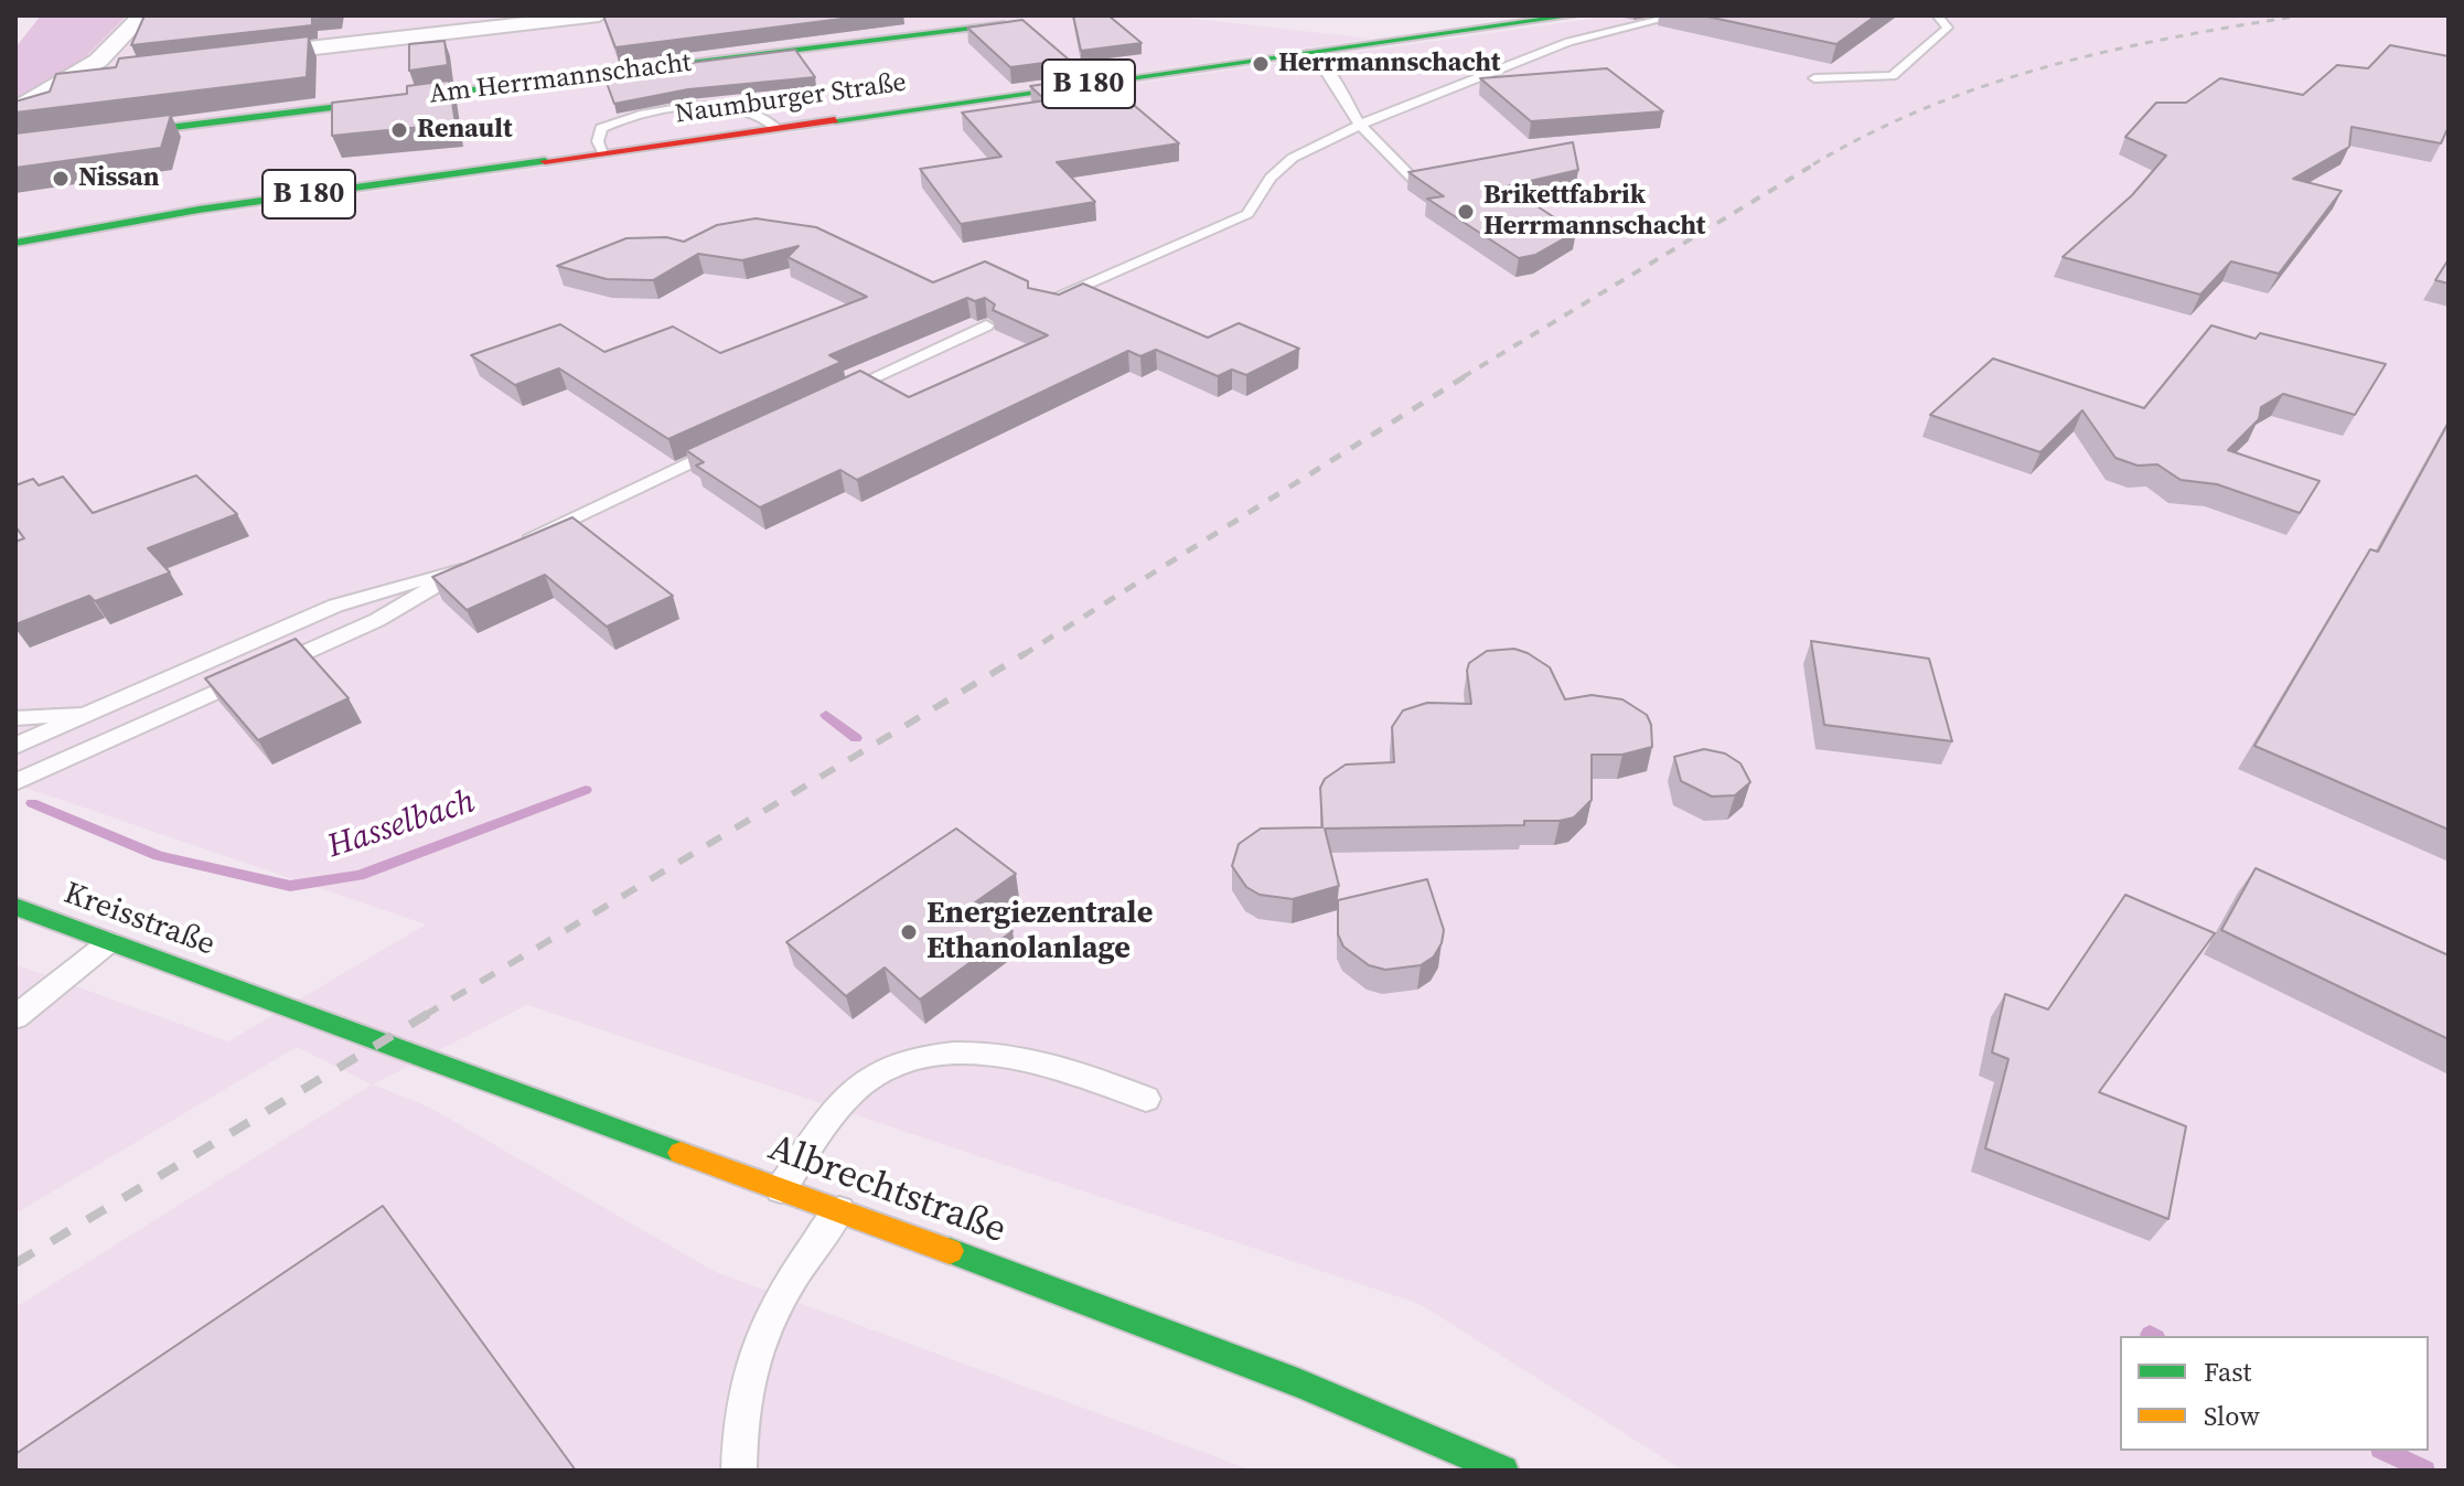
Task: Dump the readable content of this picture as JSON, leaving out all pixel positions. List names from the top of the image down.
{
  "streets": {
    "main road": [
      "Am Herrmannschacht",
      "B 180",
      "Naumburger Straße",
      "Kreisstraße",
      "Albrechtstraße"
    ]
  },
  "crossings": [
    ["Kreisstraße", "Albrechtstraße"]
  ],
  "water": ["Hasselbach"],
  "places": [
    "Herrmannschacht",
    "Renault",
    "Nissan",
    "Brikettfabrik Herrmannschacht",
    "Energiezentrale Ethanolanlage"
  ],
  "legend": ["Fast", "Slow"]
}
